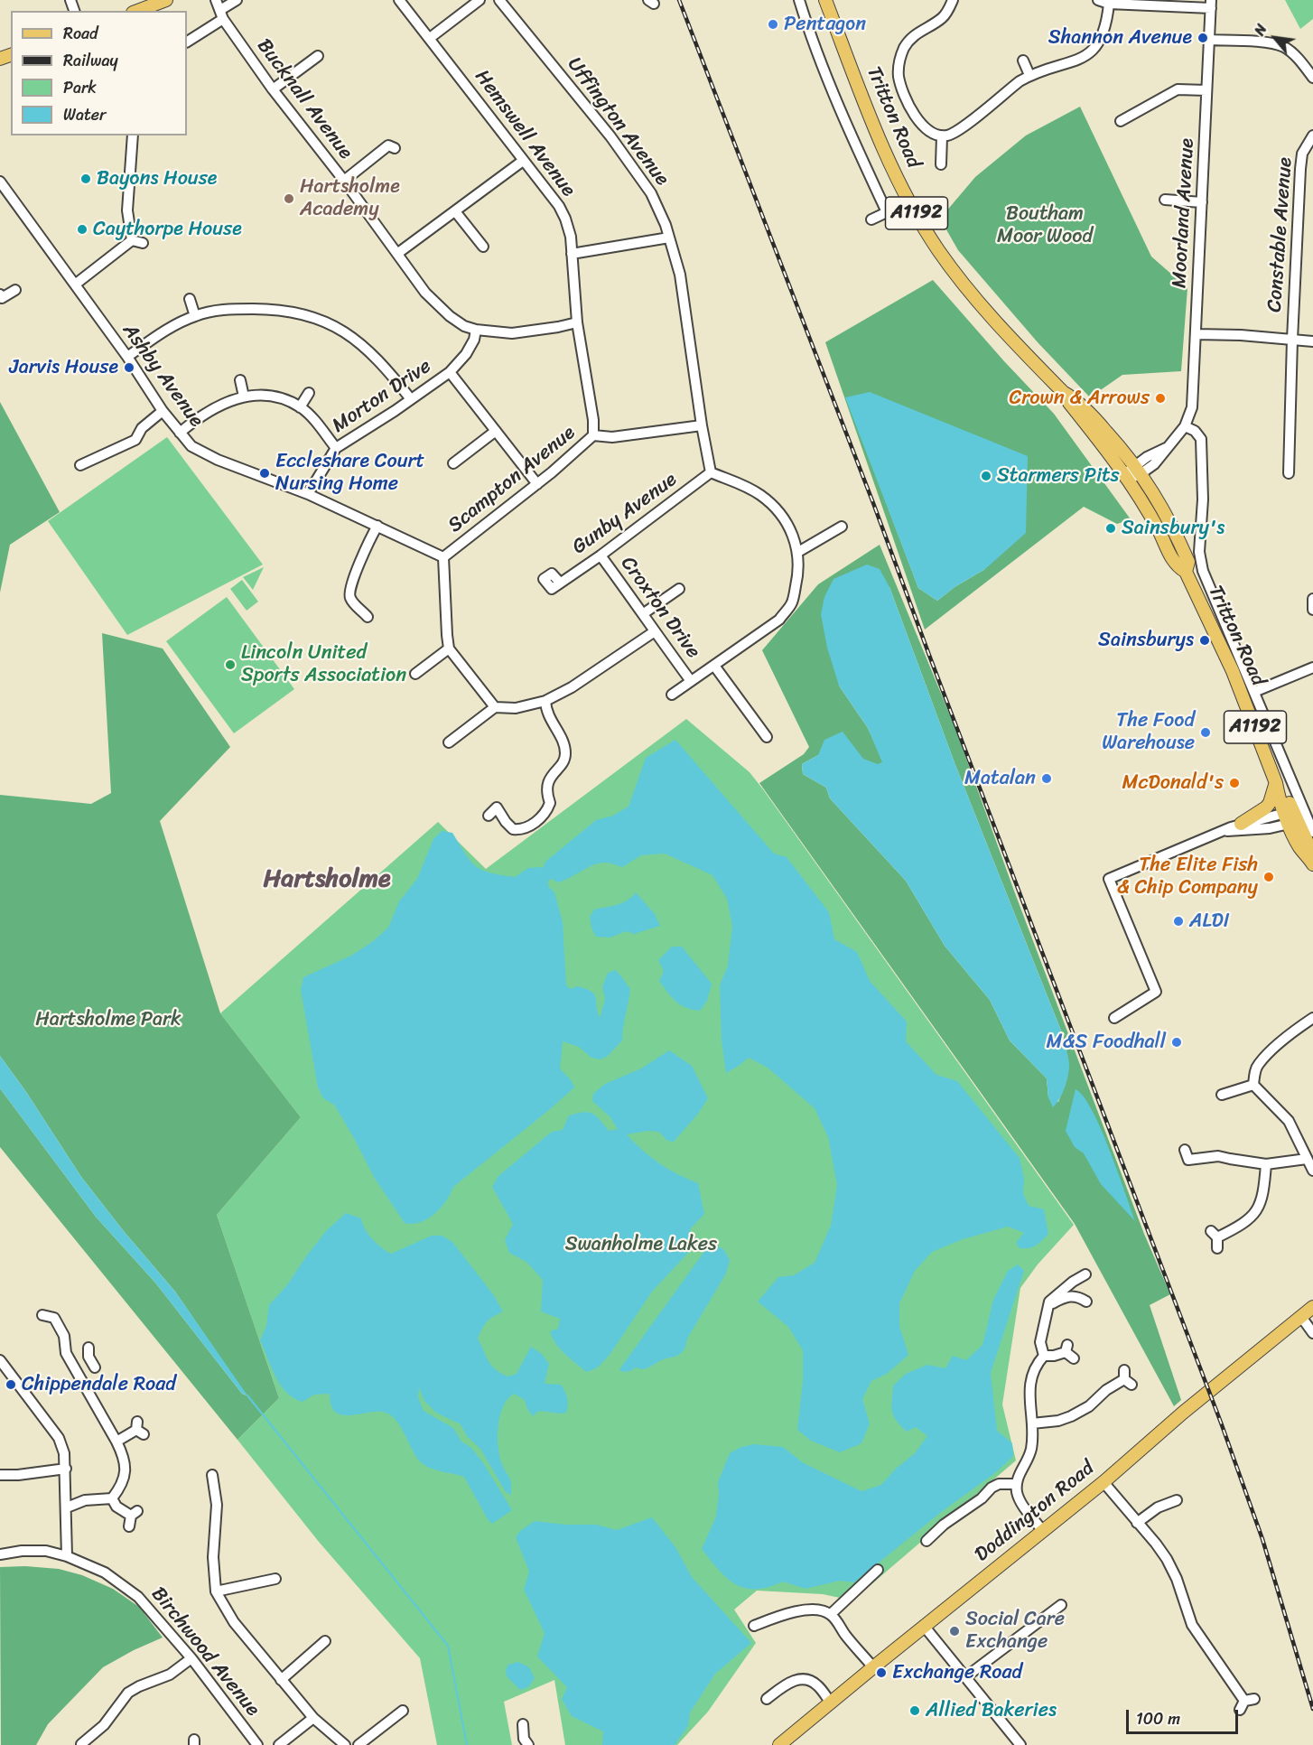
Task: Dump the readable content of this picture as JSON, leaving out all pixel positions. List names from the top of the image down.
{
  "streets": {
    "main road": ["Tritton Road", "A1192", "Doddington Road"],
    "street": [
      "Bucknall Avenue",
      "Uffington Avenue",
      "Hemswell Avenue",
      "Moorland Avenue",
      "Constable Avenue",
      "Ashby Avenue",
      "Morton Drive",
      "Scampton Avenue",
      "Gunby Avenue",
      "Croxton Drive",
      "Birchwood Avenue"
    ]
  },
  "crossings": [
    ["Bucknall Avenue", "Hemswell Avenue"],
    ["Bucknall Avenue", "Morton Drive"],
    ["Tritton Road", "Moorland Avenue"],
    ["Uffington Avenue", "Scampton Avenue"],
    ["Uffington Avenue", "Gunby Avenue"],
    ["Uffington Avenue", "Croxton Drive"],
    ["Hemswell Avenue", "Scampton Avenue"],
    ["Ashby Avenue", "Morton Drive"],
    ["Ashby Avenue", "Scampton Avenue"],
    ["Gunby Avenue", "Croxton Drive"]
  ],
  "districts": ["Hartsholme"],
  "parks": ["Boutham Moor Wood", "Hartsholme Park", "Swanholme Lakes"],
  "places": [
    "Pentagon",
    "Shannon Avenue",
    "Bayons House",
    "Hartsholme Academy",
    "Caythorpe House",
    "Jarvis House",
    "Crown & Arrows",
    "Eccleshare Court Nursing Home",
    "Starmers Pits",
    "Sainsbury's",
    "Sainsburys",
    "Lincoln United Sports Association",
    "The Food Warehouse",
    "Matalan",
    "McDonald's",
    "The Elite Fish & Chip Company",
    "ALDI",
    "M&S Foodhall",
    "Chippendale Road",
    "Social Care Exchange",
    "Exchange Road",
    "Allied Bakeries"
  ],
  "legend": [
    "Road",
    "Railway",
    "Park",
    "Water"
  ],
  "scale_bar": "100 m",
  "north": "top left"
}
